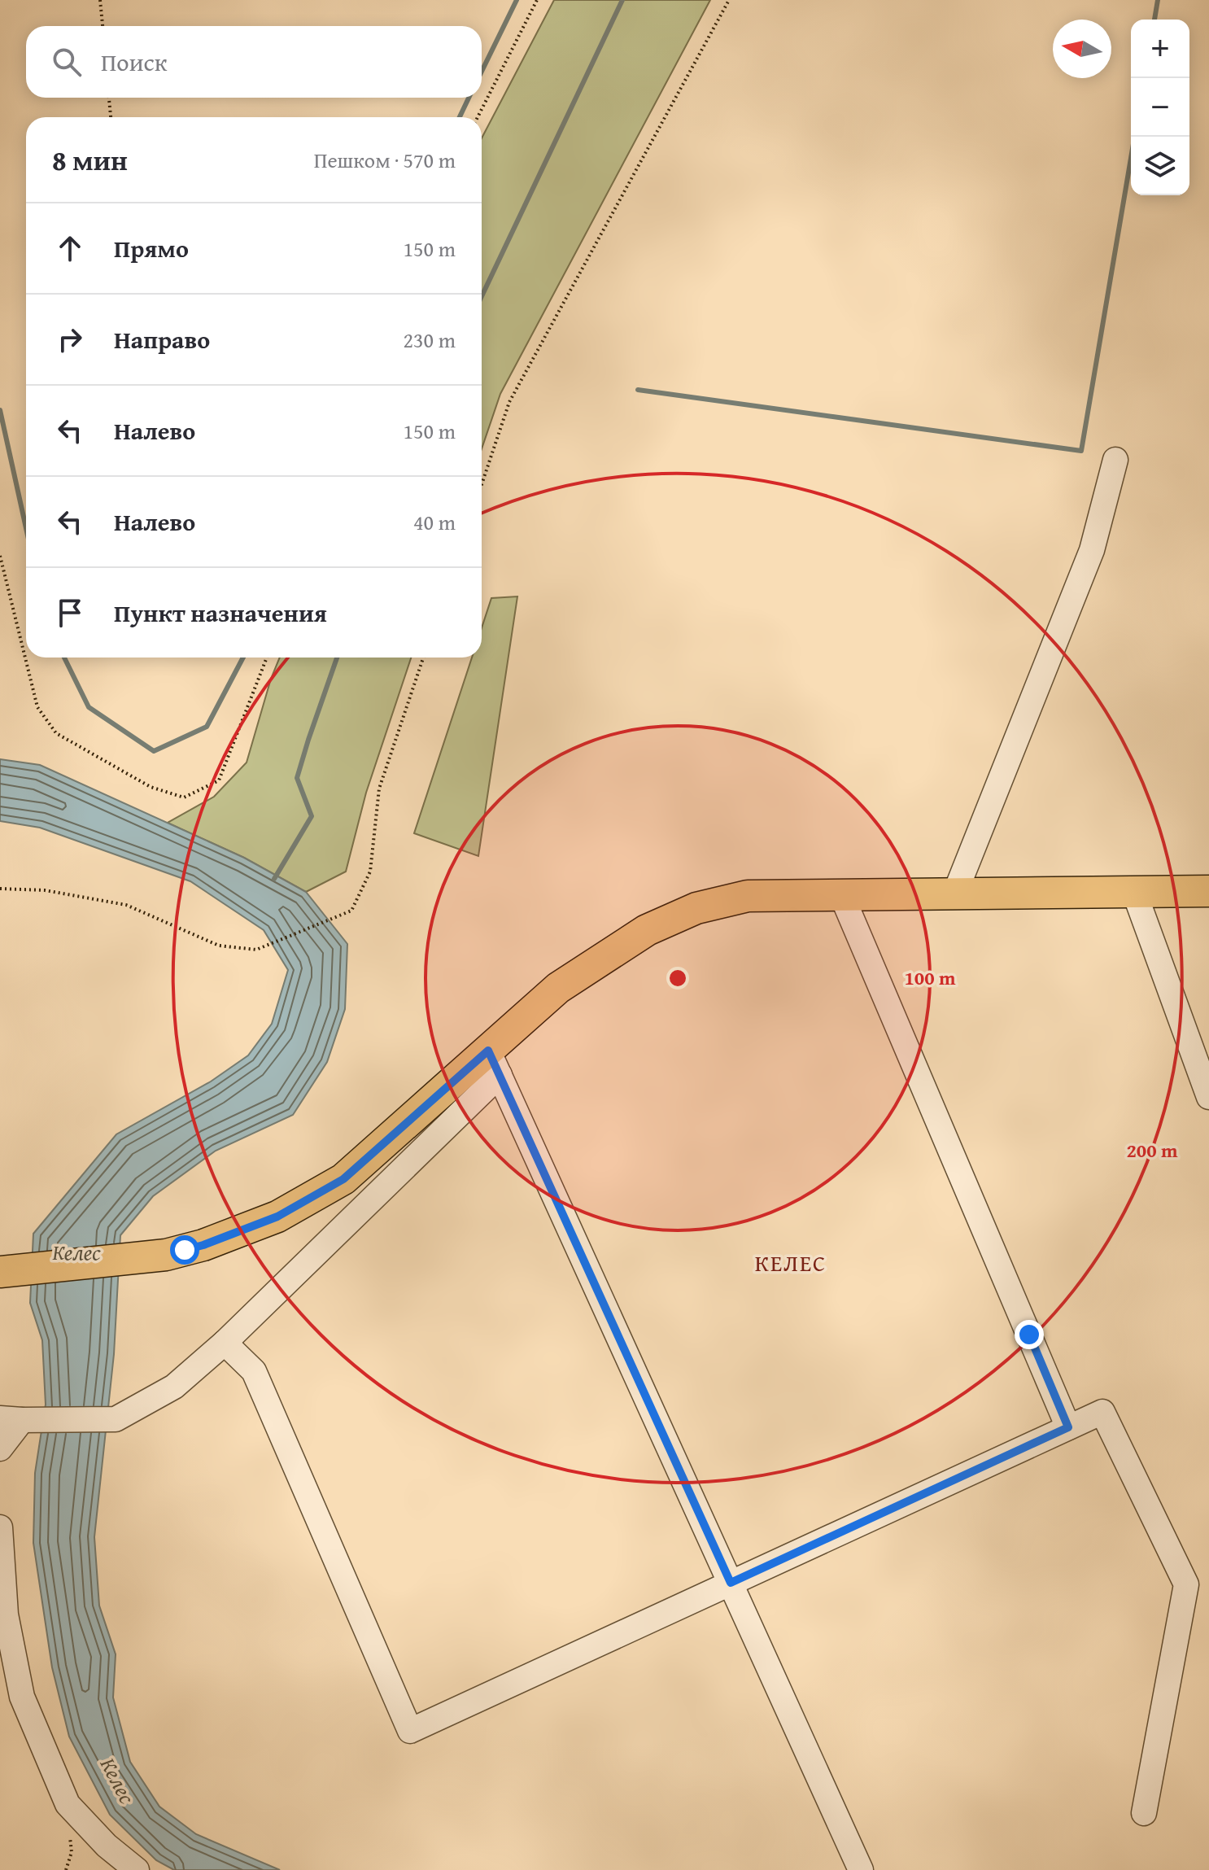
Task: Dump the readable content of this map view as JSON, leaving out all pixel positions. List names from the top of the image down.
{
  "districts": ["КЕЛЕС"],
  "water": ["Келес"],
  "north": "left",
  "page": {
    "map_buttons": ["+", "−"],
    "search": "Поиск",
    "heading": ["8 мин", "Пешком · 570 m"],
    "list": [
      ["Прямо", "150 m"],
      ["Направо", "230 m"],
      ["Налево", "150 m"],
      ["Налево", "40 m"],
      "Пункт назначения"
    ]
  },
  "rings": ["100 m", "200 m"]
}
